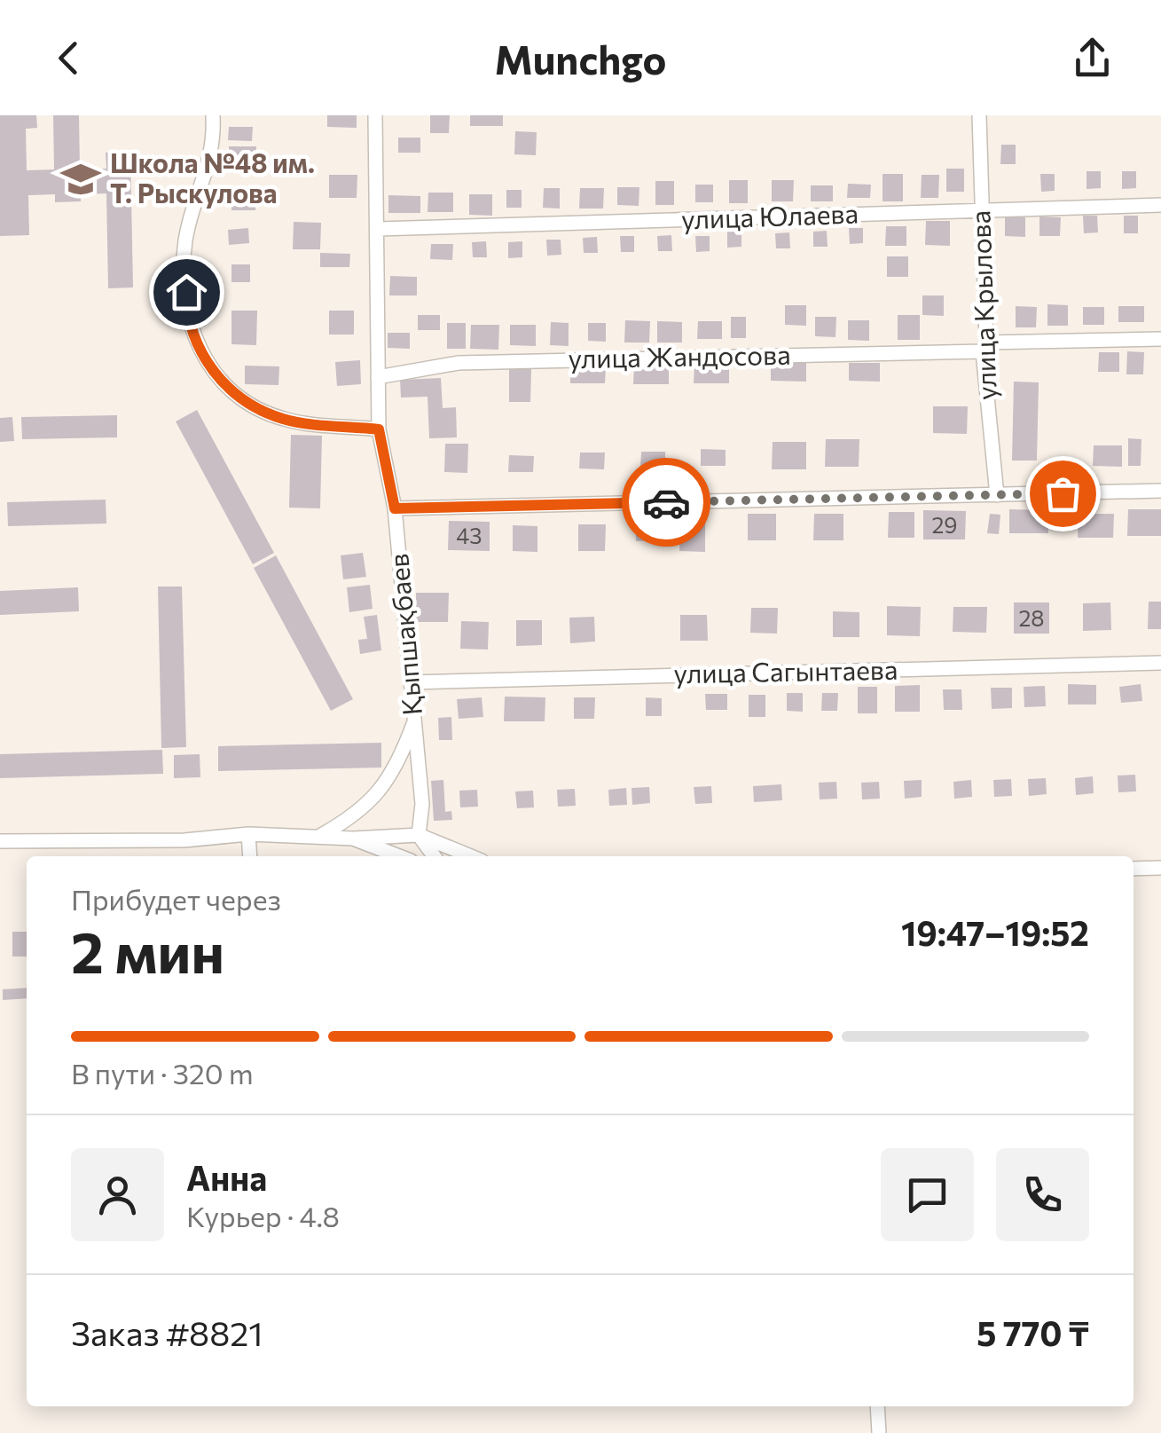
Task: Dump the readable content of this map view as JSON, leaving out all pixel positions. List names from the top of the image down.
{
  "streets": {
    "street": [
      "улица Юлаева",
      "улица Крылова",
      "улица Жандосова",
      "Қыпшақбаев",
      "улица Сагынтаева"
    ]
  },
  "crossings": [
    ["улица Юлаева", "улица Крылова"],
    ["улица Юлаева", "Қыпшақбаев"],
    ["улица Крылова", "улица Жандосова"],
    ["улица Жандосова", "Қыпшақбаев"],
    ["Қыпшақбаев", "улица Сагынтаева"]
  ],
  "places": {
    "school or university": ["Школа №48 им. Т. Рыскулова"]
  },
  "house_numbers": ["29", "43", "28"],
  "page": {
    "header": "Munchgo",
    "heading": ["2 мин", "Прибудет через", "19:47–19:52"],
    "panel": [
      "Анна",
      "Курьер · 4.8",
      "Заказ #8821",
      "5 770 ₸"
    ],
    "bar": "В пути · 320 m"
  }
}
